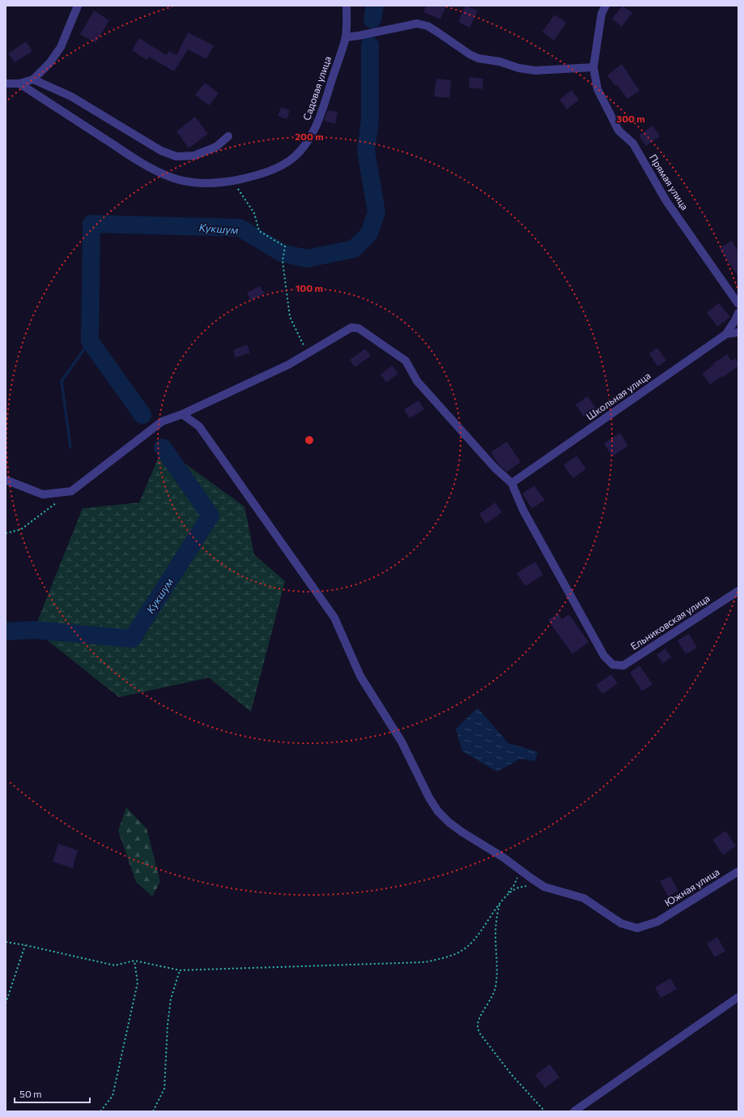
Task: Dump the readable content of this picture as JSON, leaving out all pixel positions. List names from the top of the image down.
{
  "streets": {
    "street": [
      "Садовая улица",
      "Прямая улица",
      "Школьная улица",
      "Ельниковская улица",
      "Южная улица"
    ]
  },
  "crossings": [
    ["Школьная улица", "Ельниковская улица"]
  ],
  "water": ["Кукшум"],
  "scale_bar": "50 m",
  "rings": ["300 m", "200 m", "100 m"]
}
